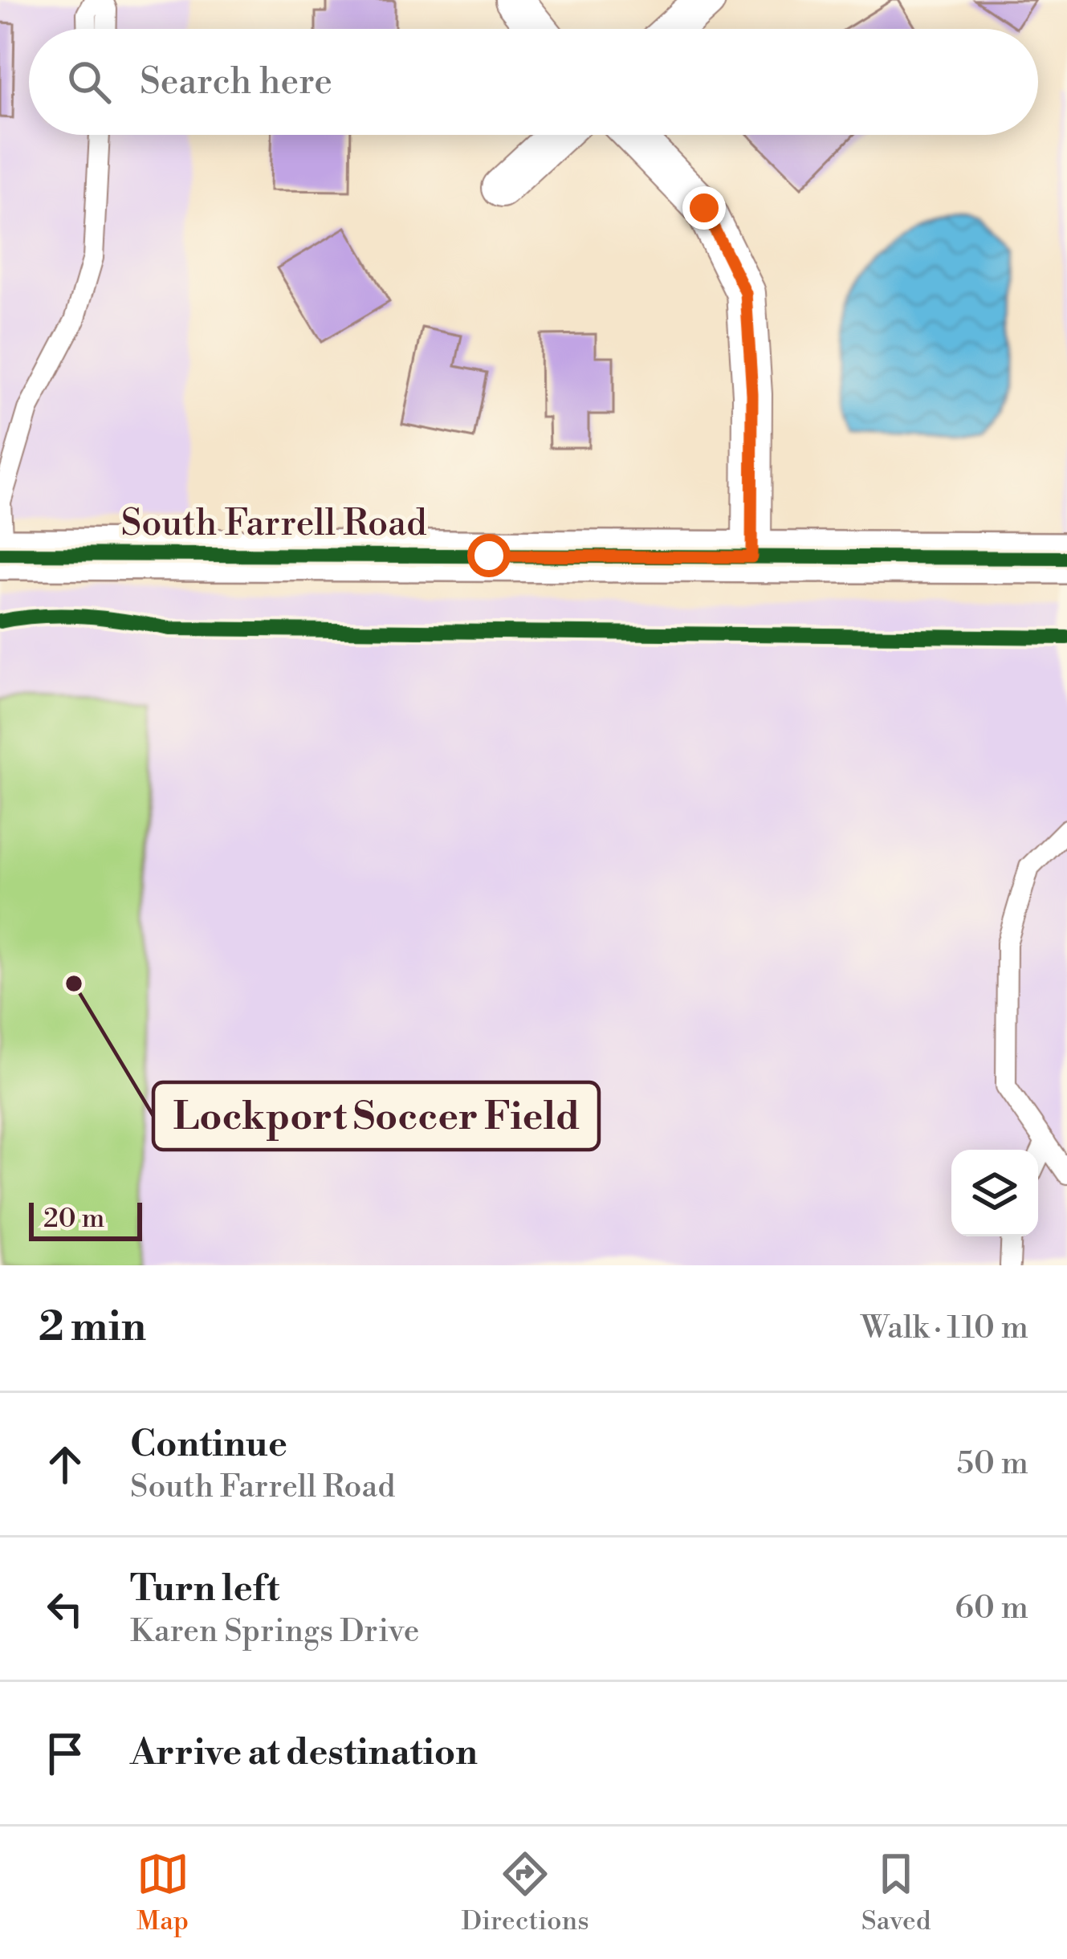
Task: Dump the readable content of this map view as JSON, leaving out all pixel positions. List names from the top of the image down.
{
  "streets": {
    "street": ["South Farrell Road"]
  },
  "places": ["Lockport Soccer Field"],
  "scale_bar": "20 m",
  "page": {
    "search": "Search here",
    "scale": "20 m",
    "heading": ["2 min", "Walk · 110 m"],
    "list": [
      ["Continue", "South Farrell Road", "50 m"],
      ["Turn left", "Karen Springs Drive", "60 m"],
      "Arrive at destination"
    ],
    "nav": ["Map", "Directions", "Saved"]
  }
}
